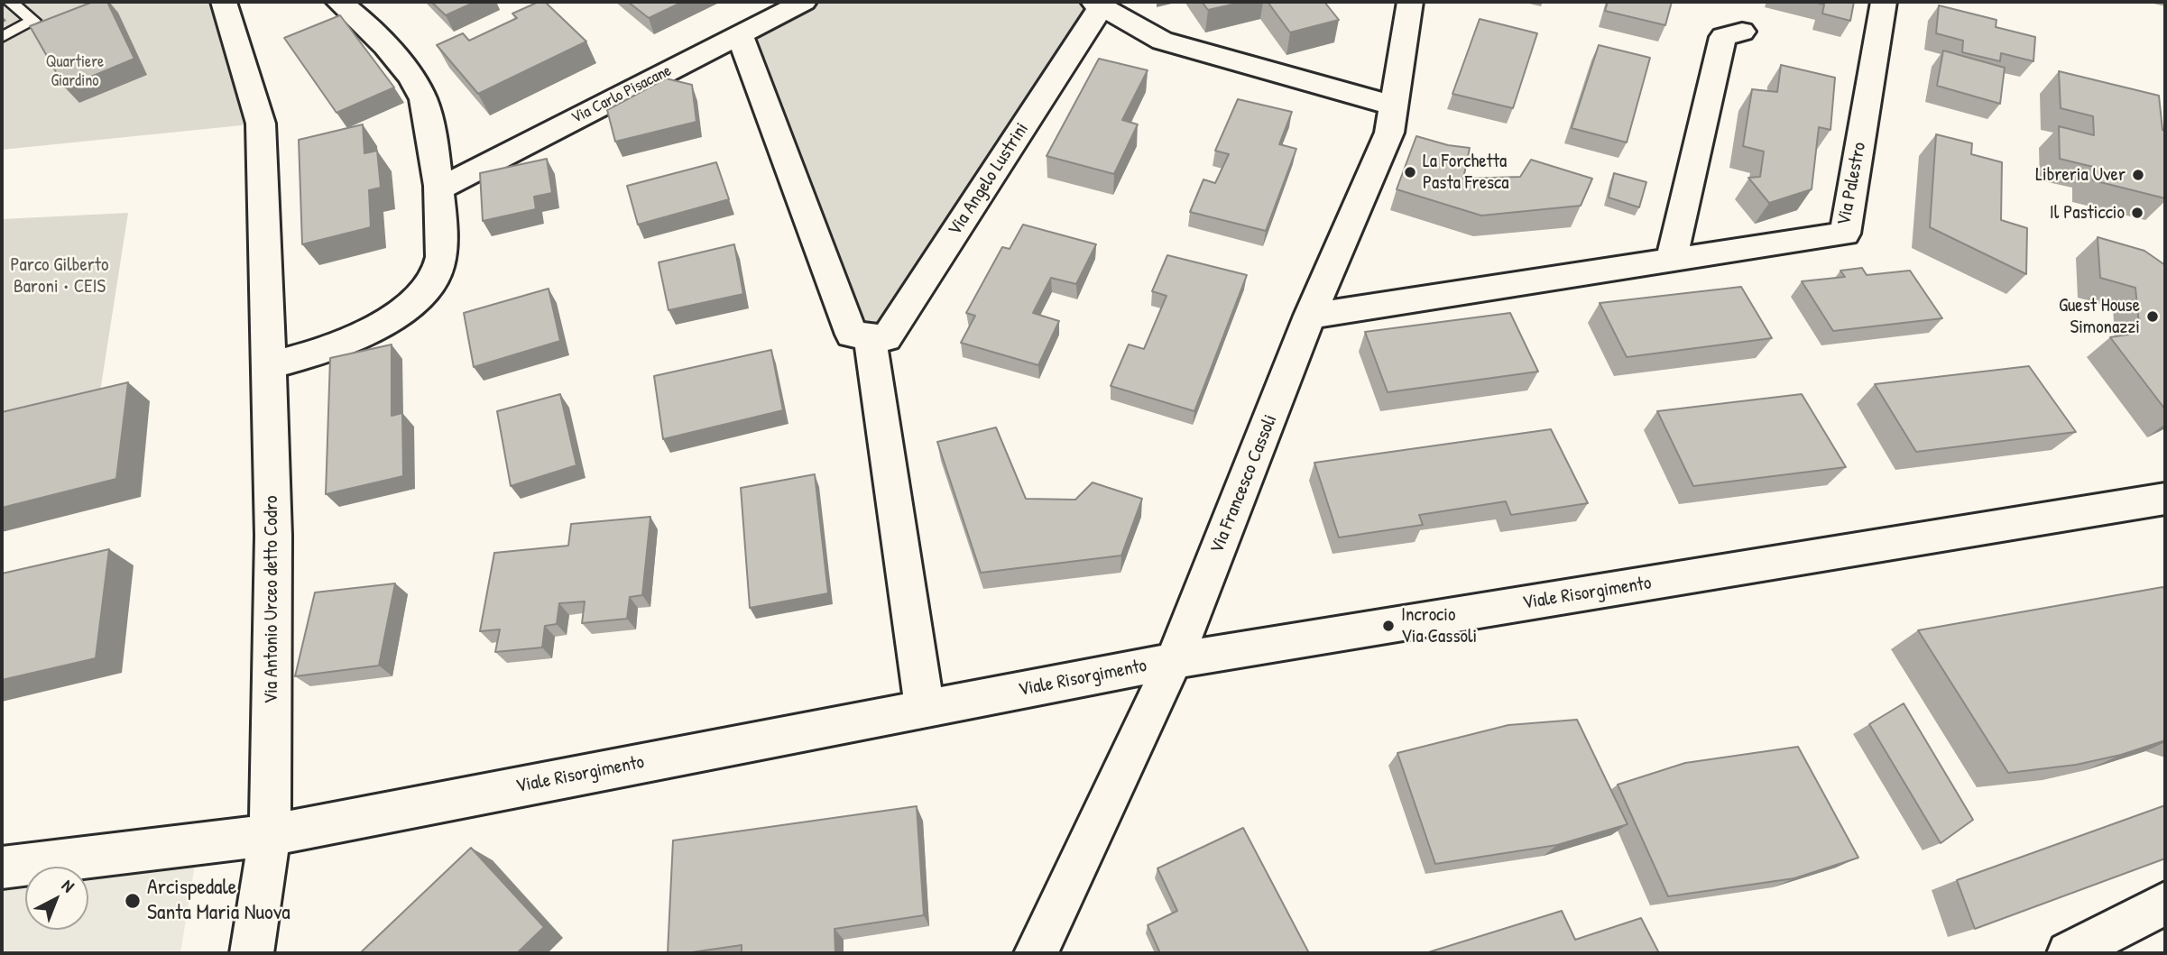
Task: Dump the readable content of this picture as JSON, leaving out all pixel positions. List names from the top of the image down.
{
  "streets": {
    "street": [
      "Via Carlo Pisacane",
      "Via Angelo Lustrini",
      "Via Palestro",
      "Via Francesco Cassoli",
      "Viale Risorgimento",
      "Via Antonio Urceo detto Codro"
    ]
  },
  "crossings": [
    ["Via Angelo Lustrini", "Via Francesco Cassoli"],
    ["Via Palestro", "Via Francesco Cassoli"],
    ["Via Francesco Cassoli", "Viale Risorgimento"],
    ["Viale Risorgimento", "Via Antonio Urceo detto Codro"]
  ],
  "parks": ["Quartiere Giardino", "Parco Gilberto Baroni • CEIS"],
  "places": [
    "La Forchetta Pasta Fresca",
    "Libreria Uver",
    "Il Pasticcio",
    "Guest House Simonazzi",
    "Incrocio Via Cassoli",
    "Arcispedale Santa Maria Nuova"
  ],
  "north": "top right"
}
